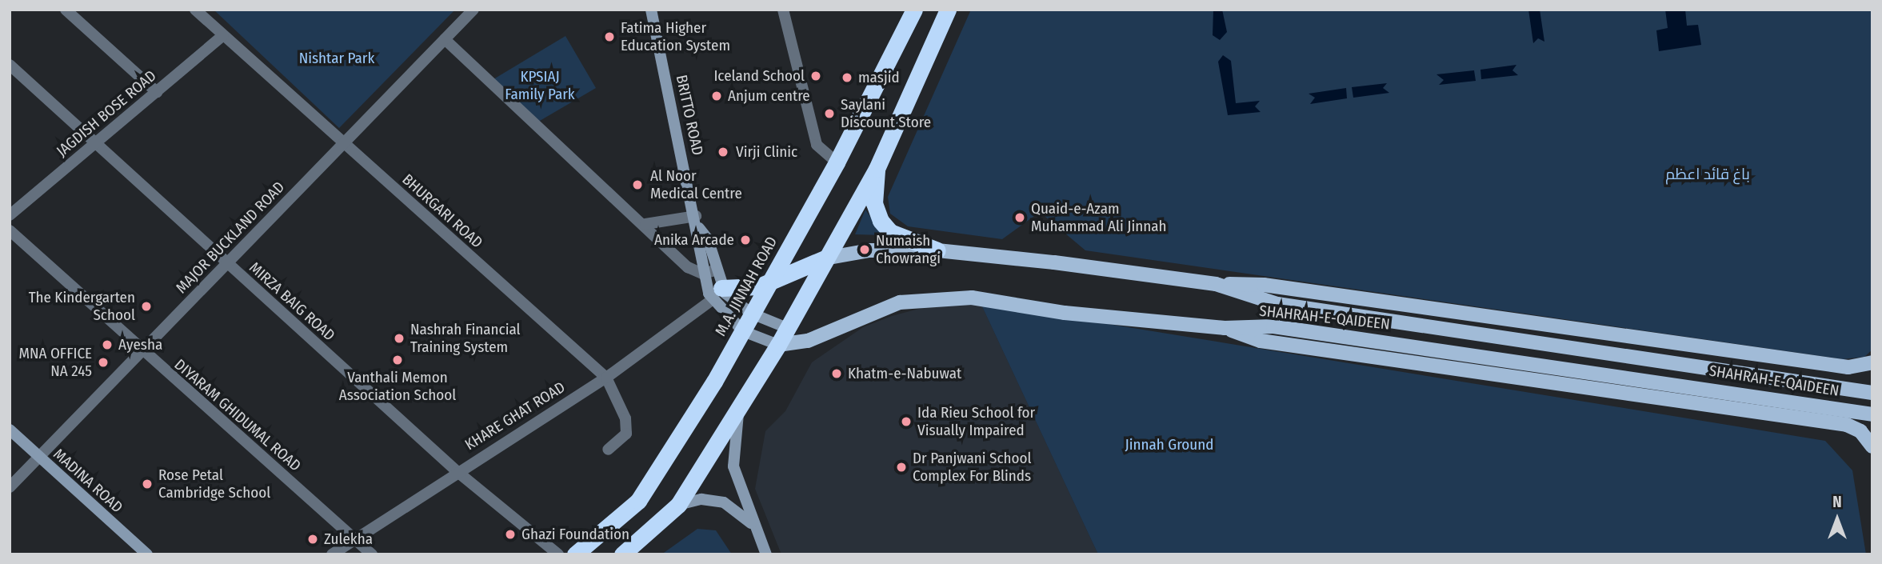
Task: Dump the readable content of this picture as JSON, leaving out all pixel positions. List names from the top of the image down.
{
  "streets": {
    "highway": ["M.A. JINNAH ROAD"],
    "main road": ["SHAHRAH-E-QAIDEEN"],
    "street": [
      "JAGDISH BOSE ROAD",
      "BRITTO ROAD",
      "BHURGARI ROAD",
      "MAJOR BUCKLAND ROAD",
      "MIRZA BAIG ROAD",
      "DIYARAM GHIDUMAL ROAD",
      "KHARE GHAT ROAD",
      "MADINA ROAD"
    ]
  },
  "crossings": [
    ["JAGDISH BOSE ROAD", "BHURGARI ROAD"],
    ["JAGDISH BOSE ROAD", "MIRZA BAIG ROAD"],
    ["BRITTO ROAD", "M.A. JINNAH ROAD"],
    ["BRITTO ROAD", "SHAHRAH-E-QAIDEEN"],
    ["BRITTO ROAD", "KHARE GHAT ROAD"],
    ["BHURGARI ROAD", "MAJOR BUCKLAND ROAD"],
    ["BHURGARI ROAD", "KHARE GHAT ROAD"],
    ["MAJOR BUCKLAND ROAD", "MIRZA BAIG ROAD"],
    ["MAJOR BUCKLAND ROAD", "DIYARAM GHIDUMAL ROAD"],
    ["MAJOR BUCKLAND ROAD", "MADINA ROAD"],
    ["MIRZA BAIG ROAD", "KHARE GHAT ROAD"],
    ["DIYARAM GHIDUMAL ROAD", "KHARE GHAT ROAD"]
  ],
  "parks": [
    "Nishtar Park",
    "KPSIAJ Family Park",
    "باغ قائد اعظم",
    "Jinnah Ground"
  ],
  "places": [
    "Fatima Higher Education System",
    "Iceland School",
    "masjid",
    "Anjum centre",
    "Saylani Discount Store",
    "Virji Clinic",
    "Al Noor Medical Centre",
    "Quaid-e-Azam Muhammad Ali Jinnah",
    "Anika Arcade",
    "Numaish Chowrangi",
    "The Kindergarten School",
    "Nashrah Financial Training System",
    "Ayesha",
    "Vanthali Memon Association School",
    "MNA OFFICE NA 245",
    "Khatm-e-Nabuwat",
    "Ida Rieu School for Visually Impaired",
    "Dr Panjwani School Complex For Blinds",
    "Rose Petal Cambridge School",
    "Ghazi Foundation",
    "Zulekha"
  ],
  "north": "top"
}
